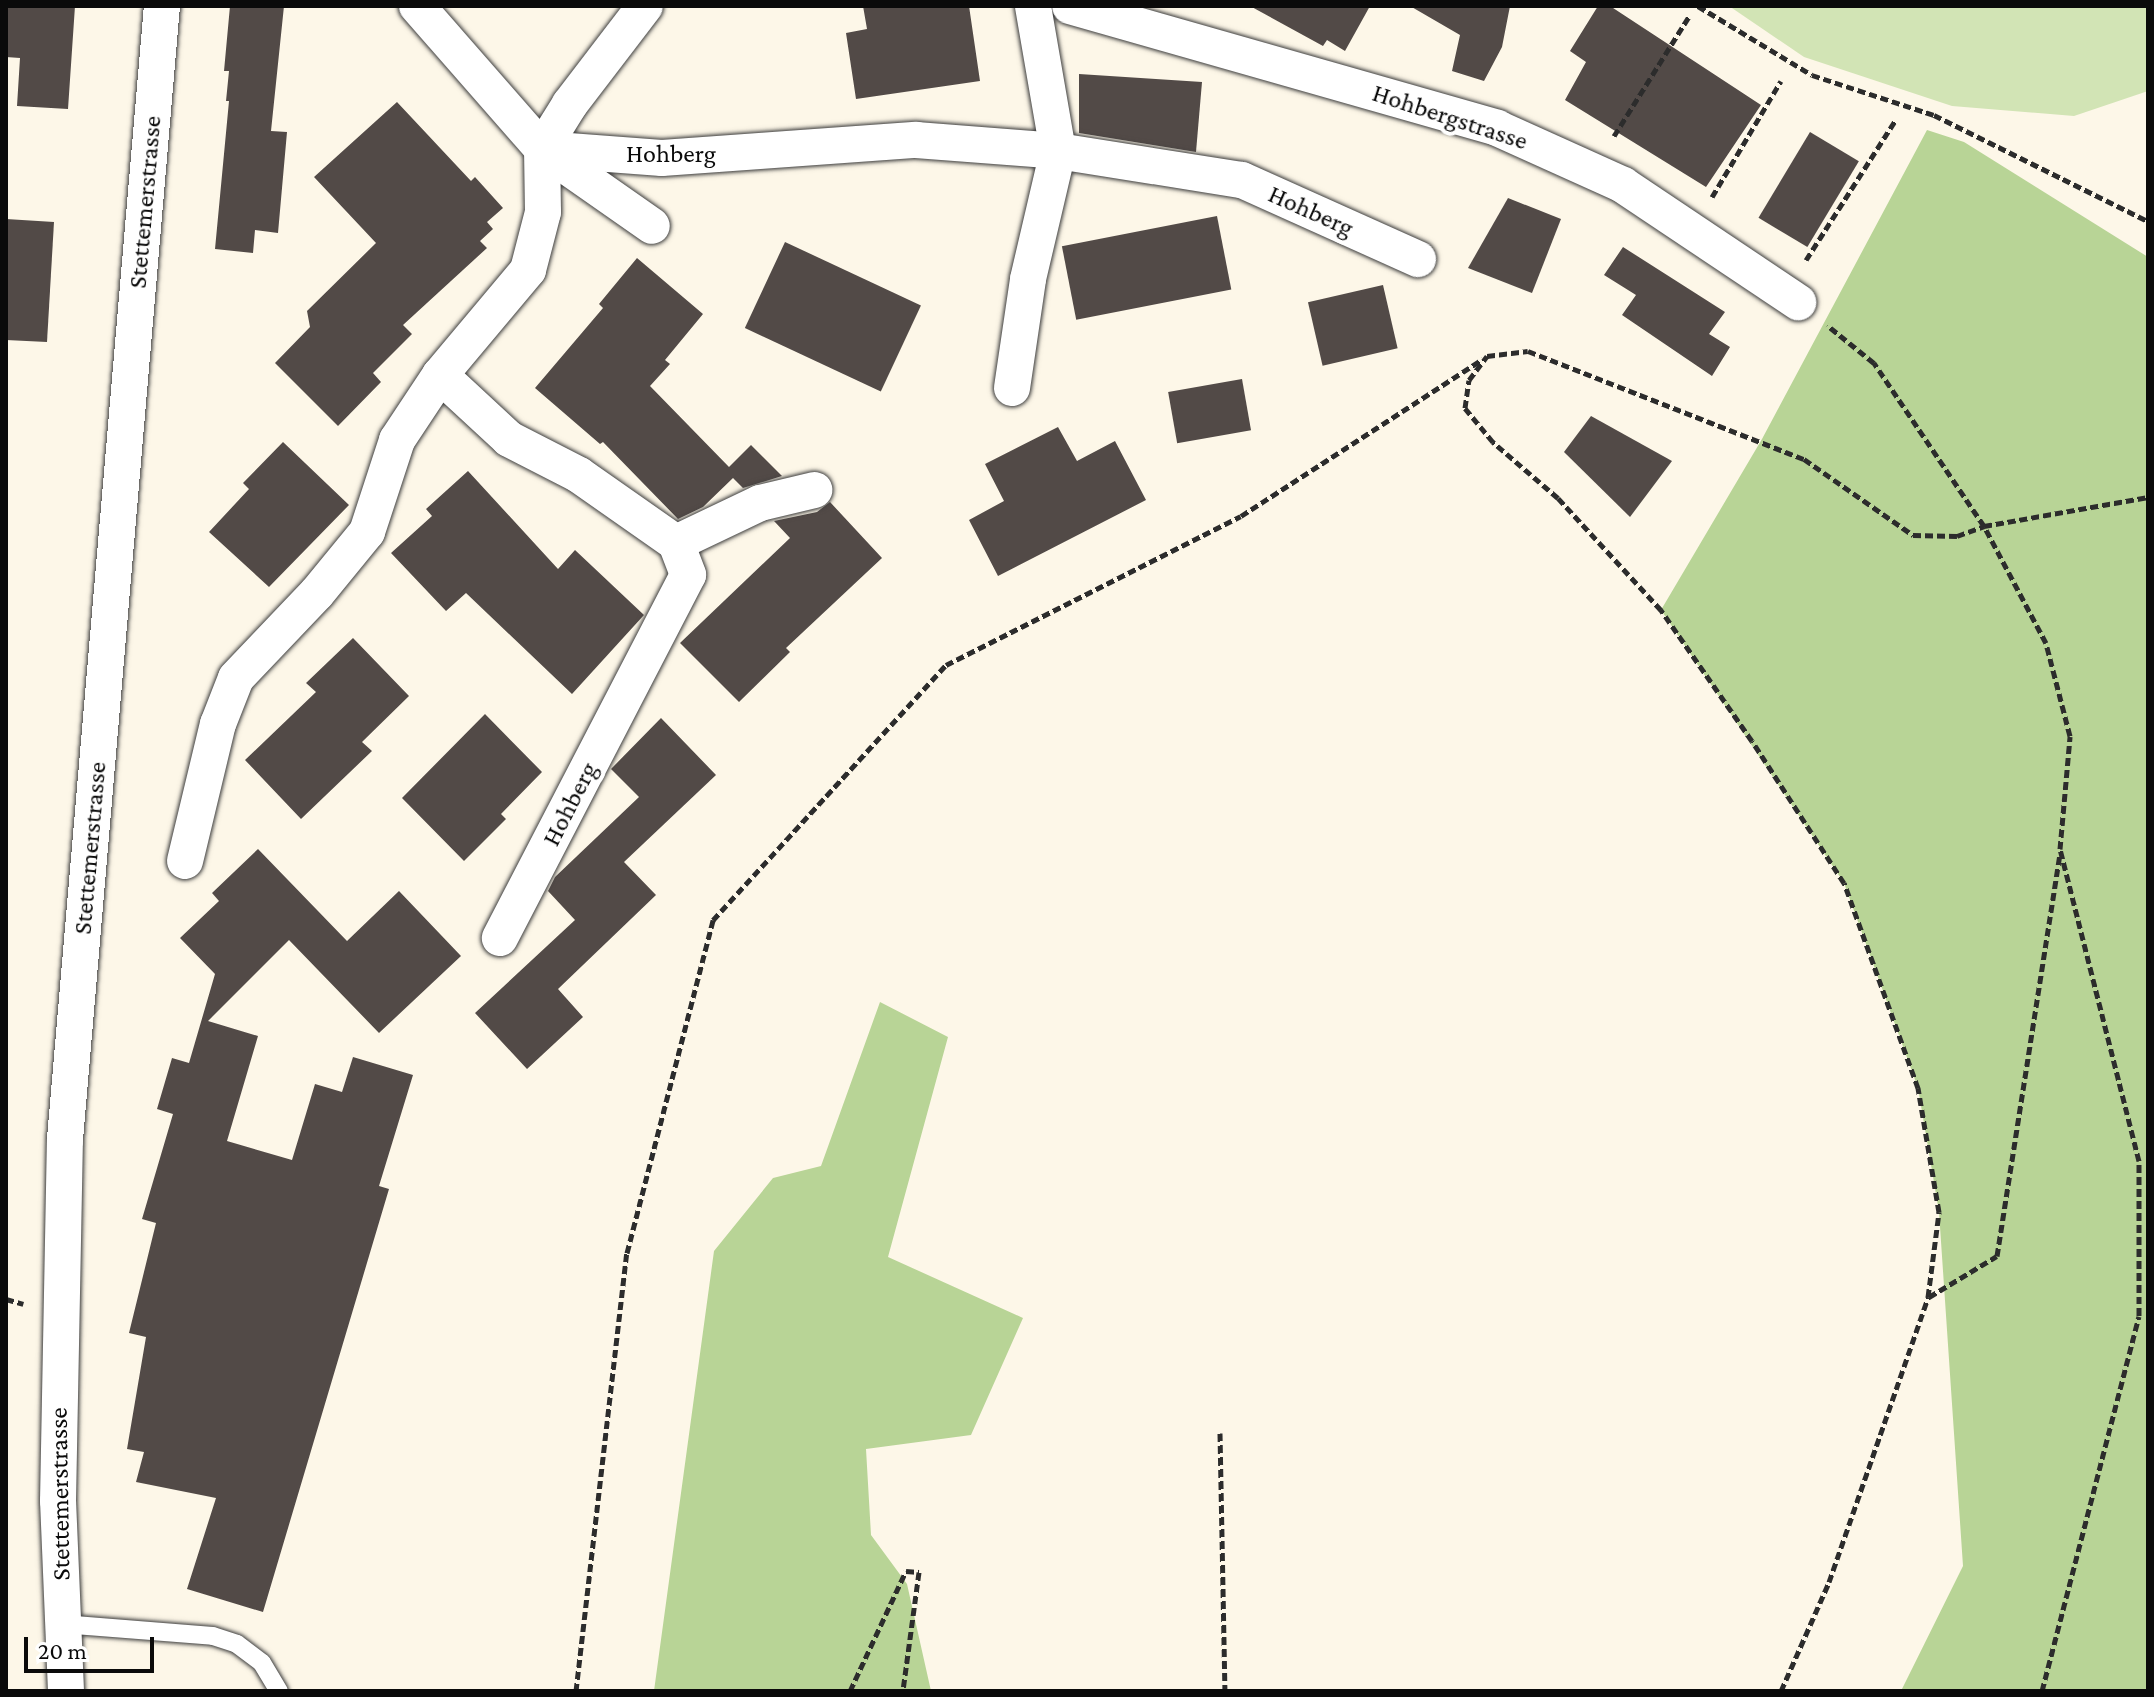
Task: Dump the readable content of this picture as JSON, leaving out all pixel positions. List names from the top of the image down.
{
  "streets": {
    "street": ["Hohbergstrasse", "Hohberg", "Stettemerstrasse"]
  },
  "scale_bar": "20 m"
}
